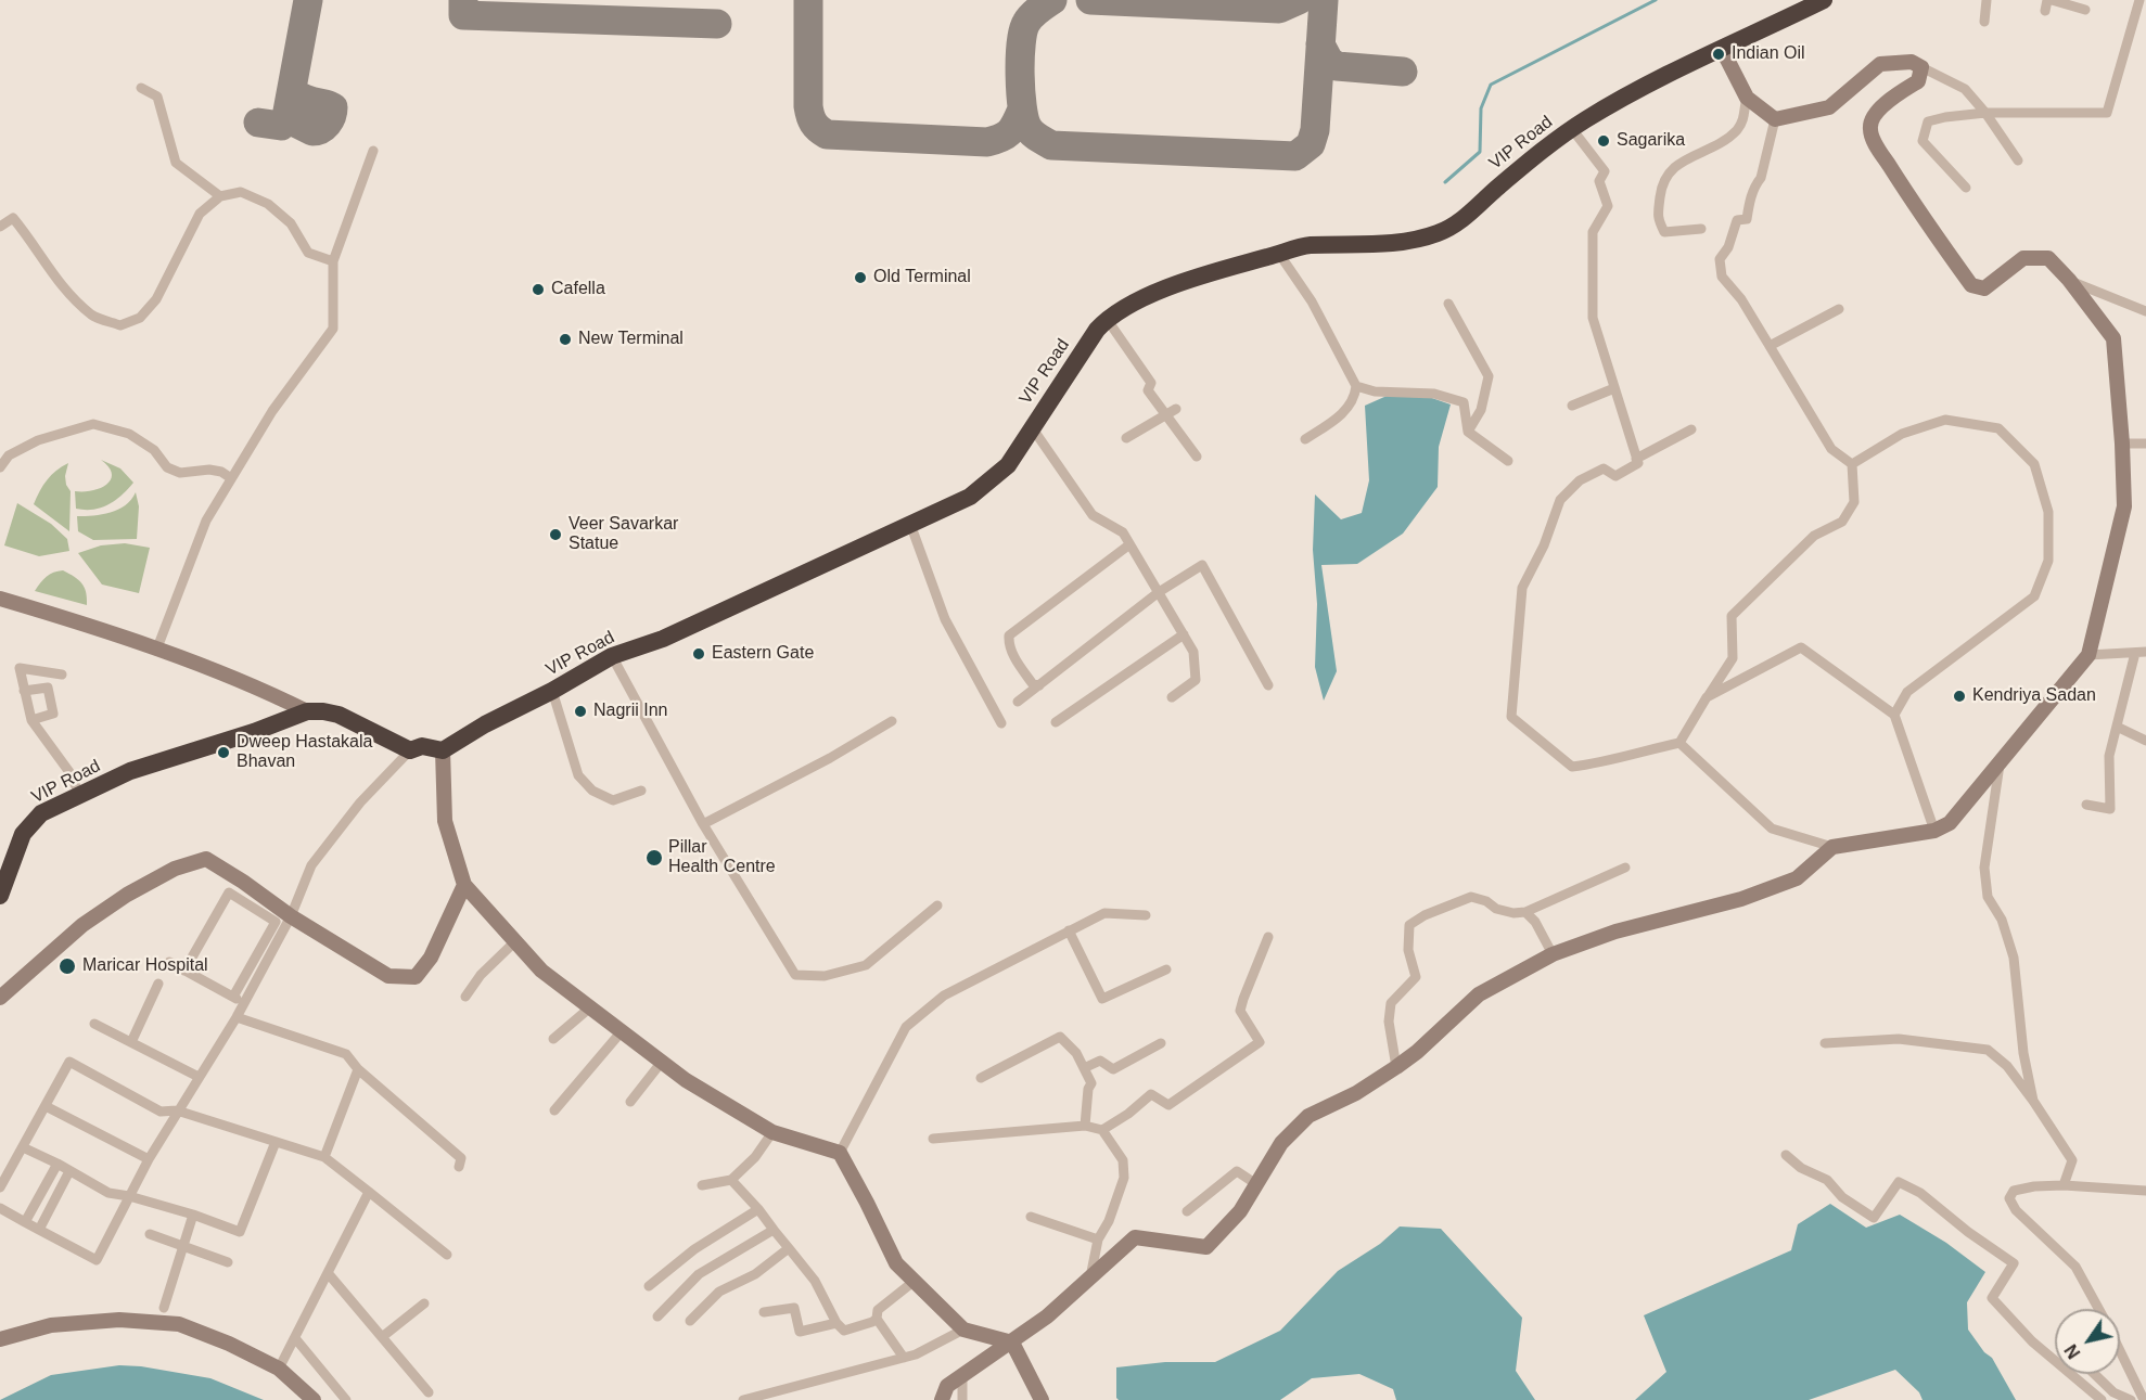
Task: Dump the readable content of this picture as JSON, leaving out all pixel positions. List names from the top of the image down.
{
  "streets": {
    "highway": ["VIP Road"]
  },
  "places": [
    "Indian Oil",
    "Sagarika",
    "Old Terminal",
    "Cafella",
    "New Terminal",
    "Veer Savarkar Statue",
    "Eastern Gate",
    "Kendriya Sadan",
    "Nagrii Inn",
    "Dweep Hastakala Bhavan",
    "Pillar Health Centre",
    "Maricar Hospital"
  ],
  "north": "bottom left"
}
